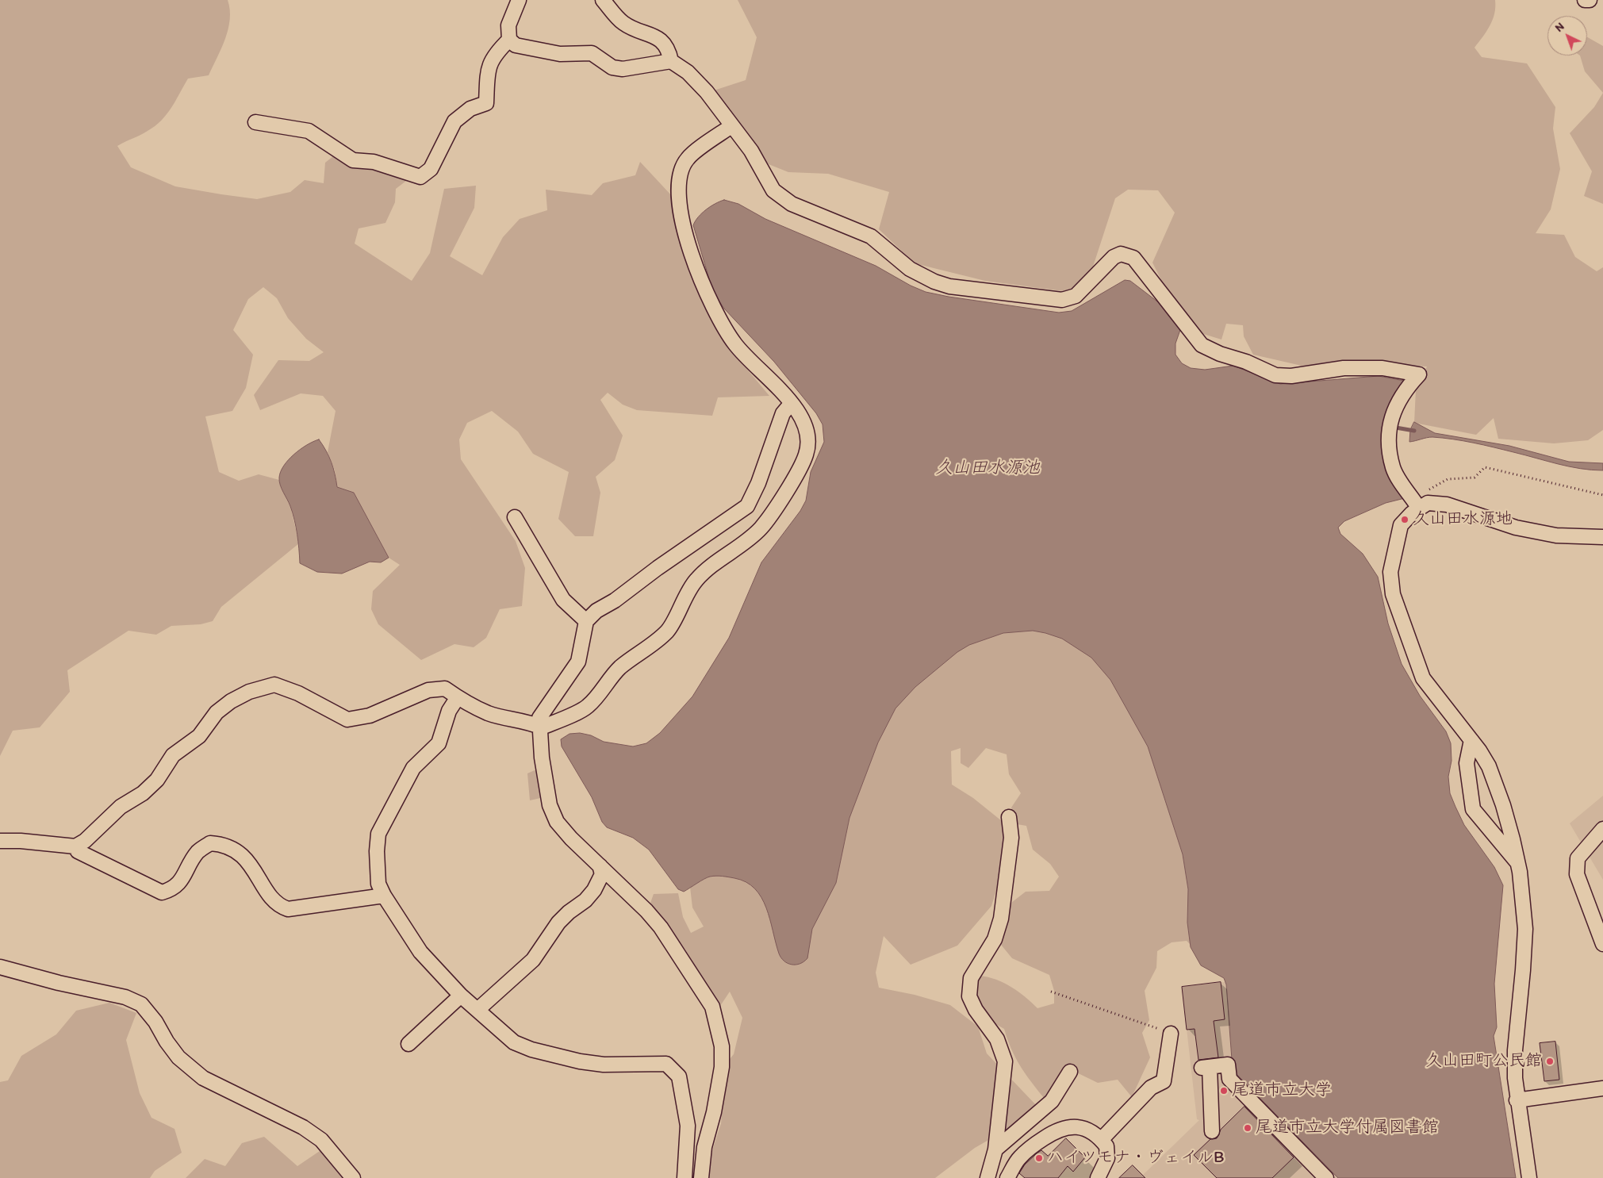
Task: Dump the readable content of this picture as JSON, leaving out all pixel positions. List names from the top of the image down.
{
  "water": ["久山田水源池"],
  "places": [
    "久山田水源地",
    "久山田町公民館",
    "尾道市立大学",
    "尾道市立大学付属図書館",
    "ハイツモナ・ヴェイルB"
  ],
  "north": "top left"
}
